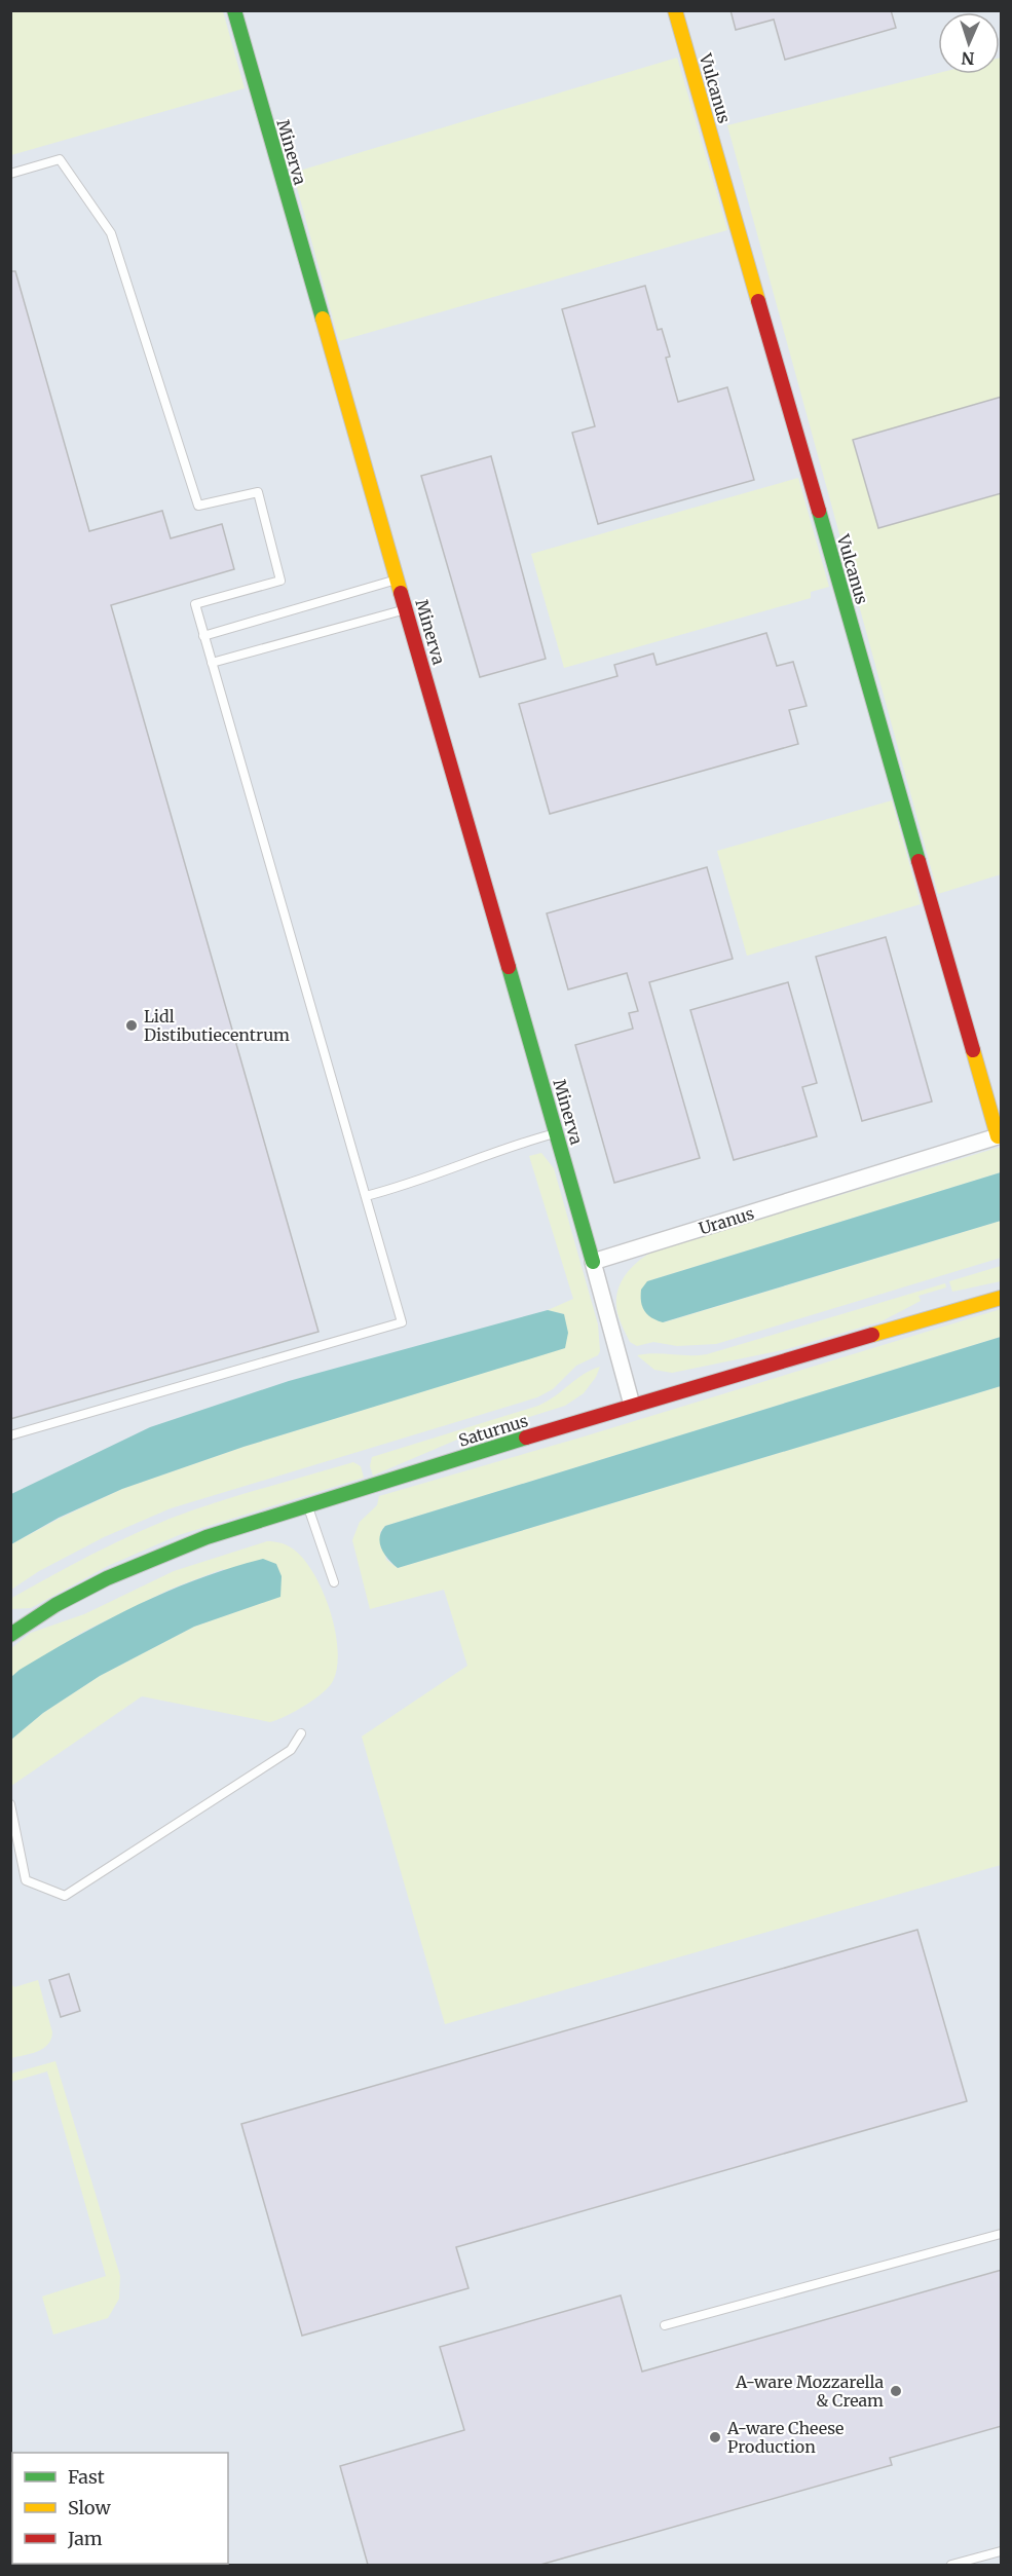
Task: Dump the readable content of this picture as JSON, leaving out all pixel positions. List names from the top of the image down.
{
  "streets": {
    "street": [
      "Vulcanus",
      "Minerva",
      "Uranus",
      "Saturnus"
    ]
  },
  "crossings": [
    ["Vulcanus", "Uranus"],
    ["Minerva", "Uranus"]
  ],
  "places": ["Lidl Distibutiecentrum", "A-ware Mozzarella & Cream", "A-ware Cheese Production"],
  "legend": ["Fast", "Slow", "Jam"],
  "north": "bottom"
}
